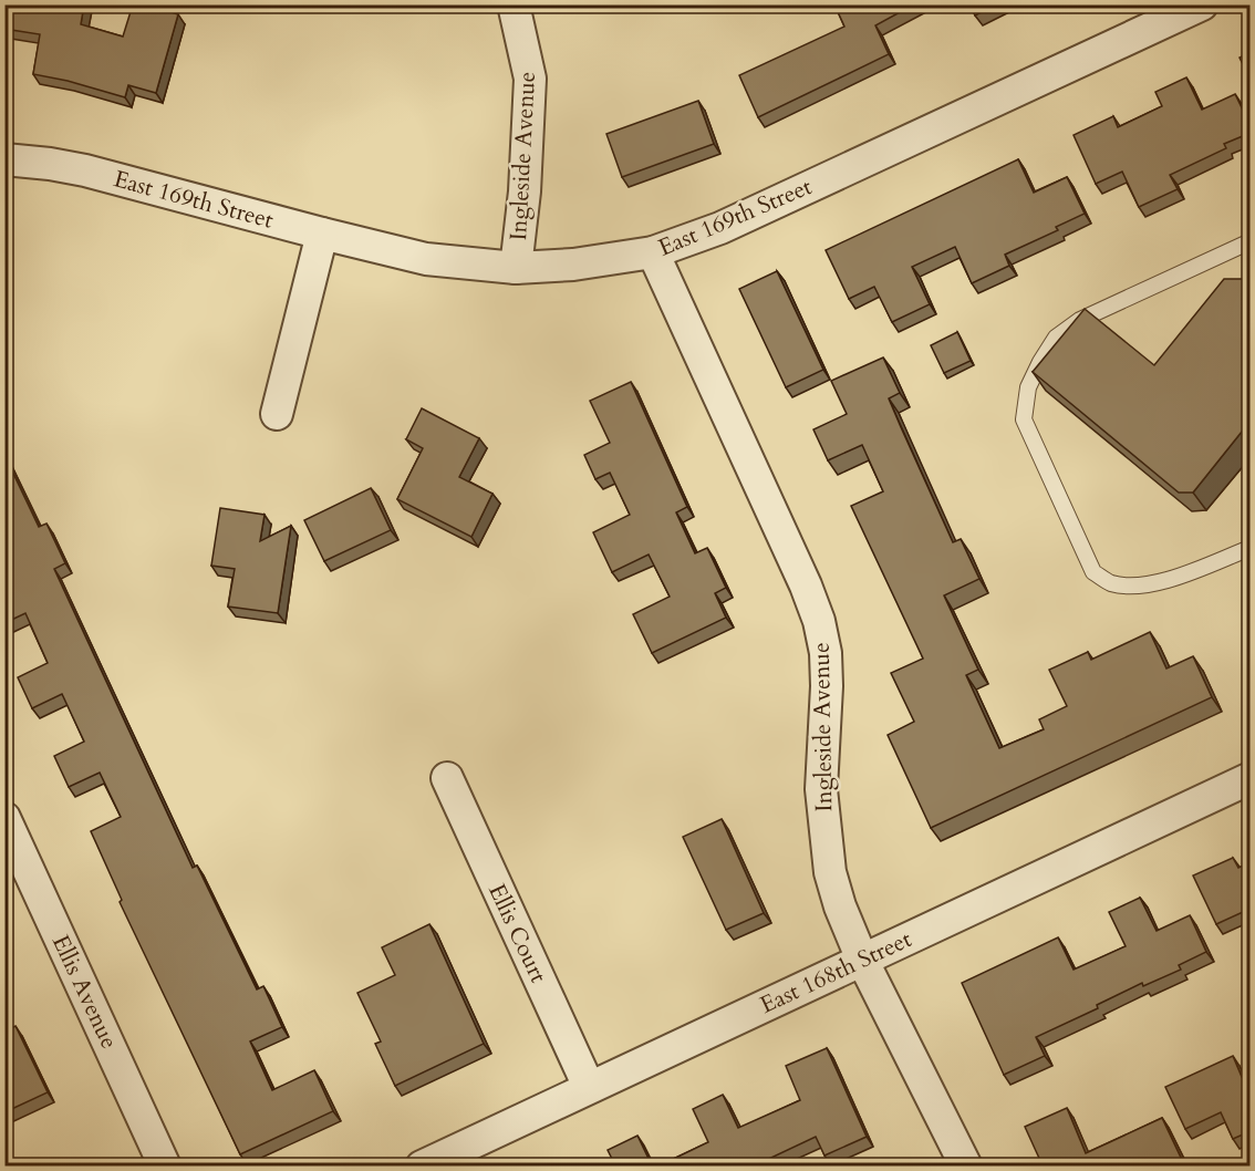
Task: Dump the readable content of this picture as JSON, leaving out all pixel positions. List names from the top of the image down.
{
  "streets": {
    "street": [
      "Ingleside Avenue",
      "East 169th Street",
      "Ellis Court",
      "East 168th Street",
      "Ellis Avenue"
    ]
  },
  "crossings": [
    ["Ingleside Avenue", "East 169th Street"],
    ["Ingleside Avenue", "East 168th Street"],
    ["Ellis Court", "East 168th Street"]
  ]
}
